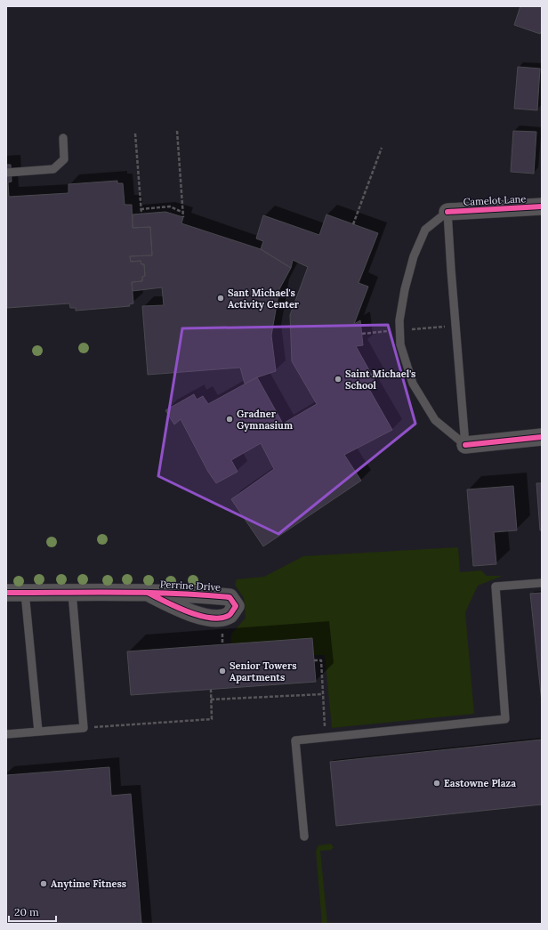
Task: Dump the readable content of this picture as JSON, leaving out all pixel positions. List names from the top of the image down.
{
  "streets": {
    "street": ["Camelot Lane", "Perrine Drive"]
  },
  "places": [
    "Sant Michael's Activity Center",
    "Saint Michael's School",
    "Gradner Gymnasium",
    "Senior Towers Apartments",
    "Eastowne Plaza",
    "Anytime Fitness"
  ],
  "scale_bar": "20 m"
}
